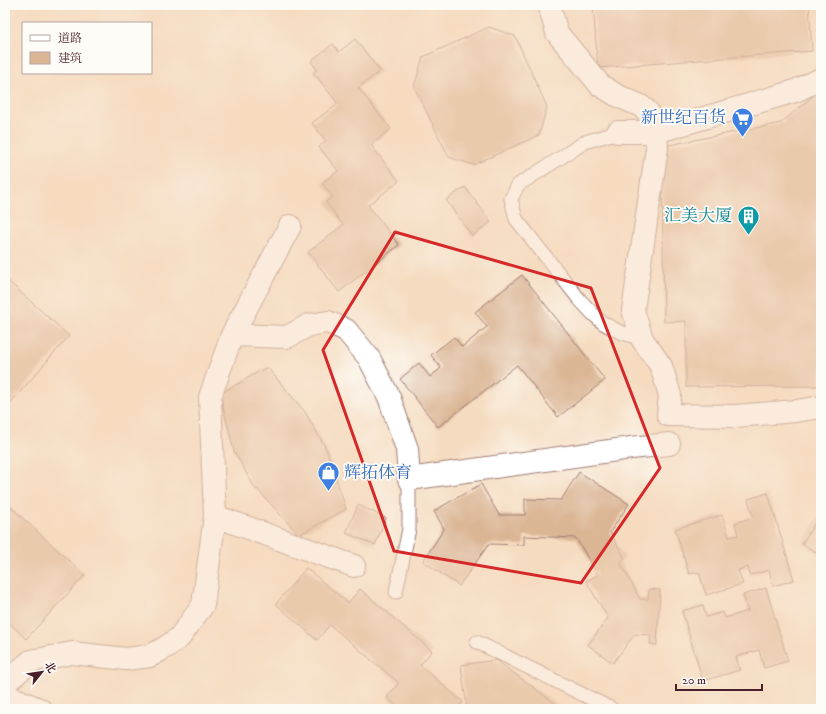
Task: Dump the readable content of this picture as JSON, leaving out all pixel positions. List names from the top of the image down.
{
  "places": {
    "supermarket": ["新世纪百货"],
    "building": ["汇美大厦"],
    "shop": ["辉拓体育"]
  },
  "legend": ["道路", "建筑"],
  "scale_bar": "20 m",
  "north": "top right"
}
